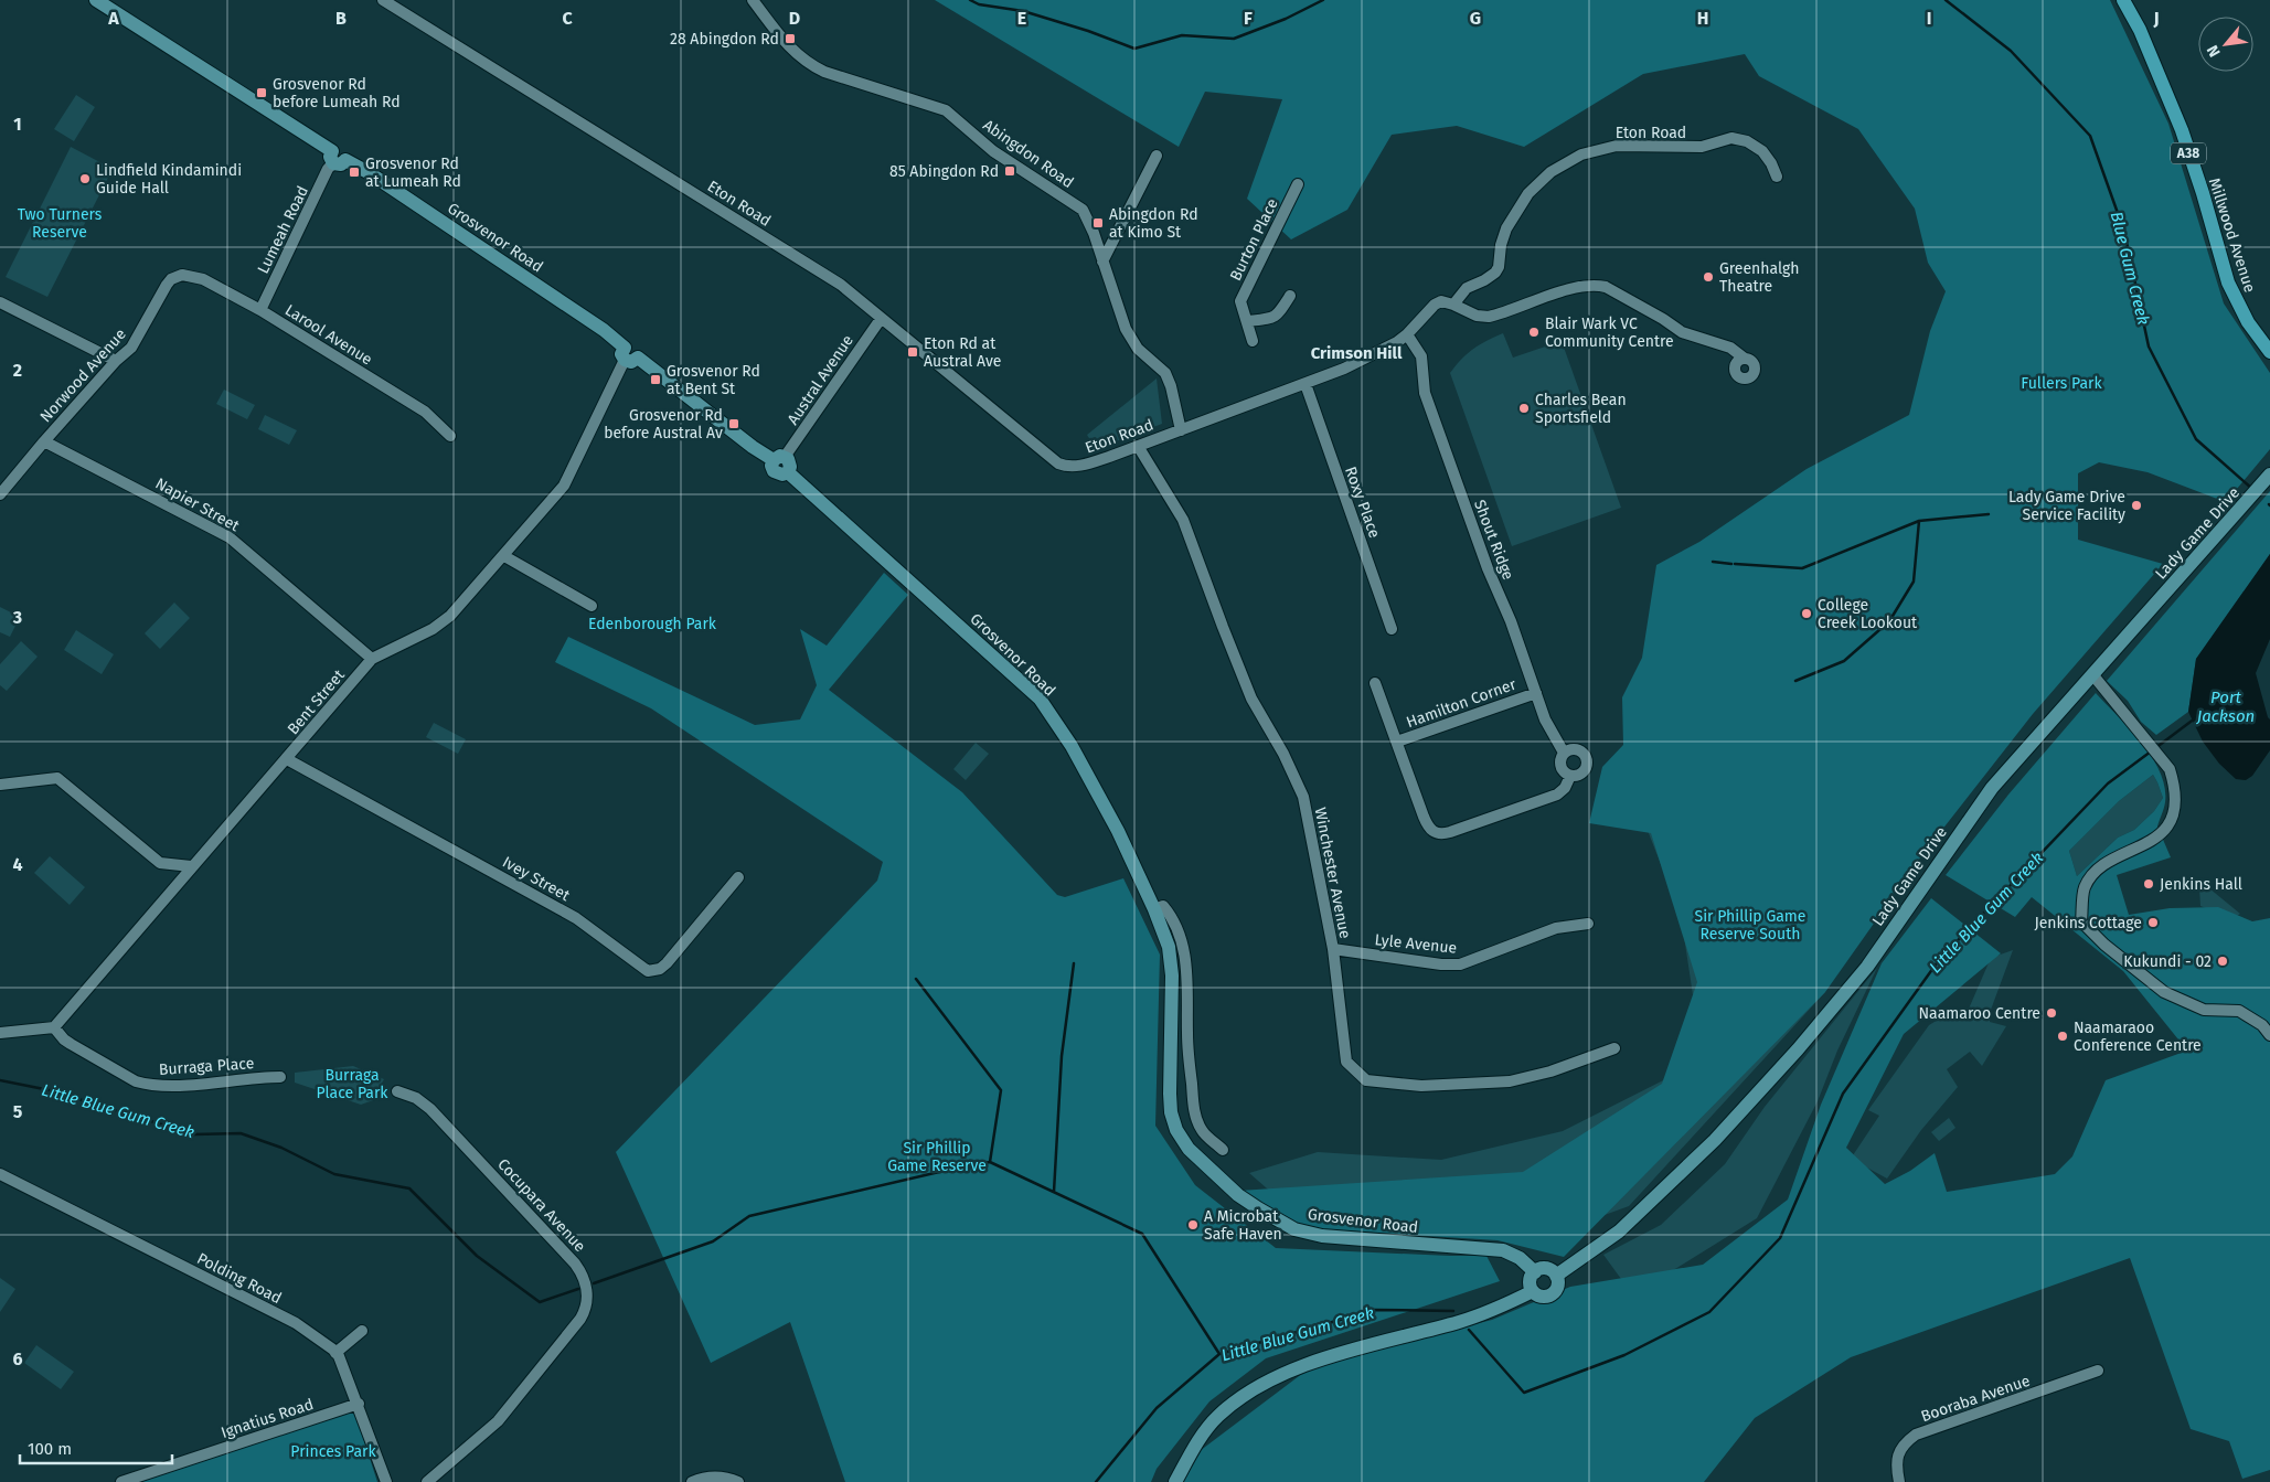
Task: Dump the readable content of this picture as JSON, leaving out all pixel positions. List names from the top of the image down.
{
  "streets": {
    "main road": ["A38", "Millwood Avenue"],
    "street": [
      "Eton Road",
      "Abingdon Road",
      "Lumeah Road",
      "Grosvenor Road",
      "Burton Place",
      "Larool Avenue",
      "Norwood Avenue",
      "Austral Avenue",
      "Roxy Place",
      "Napier Street",
      "Lady Game Drive",
      "Shout Ridge",
      "Bent Street",
      "Hamilton Corner",
      "Winchester Avenue",
      "Ivey Street",
      "Lyle Avenue",
      "Burraga Place",
      "Cocupara Avenue",
      "Polding Road",
      "Booraba Avenue",
      "Ignatius Road"
    ]
  },
  "crossings": [
    ["Eton Road", "Abingdon Road"],
    ["Eton Road", "Austral Avenue"],
    ["Eton Road", "Roxy Place"],
    ["Eton Road", "Shout Ridge"],
    ["Eton Road", "Winchester Avenue"],
    ["Lumeah Road", "Grosvenor Road"],
    ["Lumeah Road", "Larool Avenue"],
    ["Grosvenor Road", "Austral Avenue"],
    ["Grosvenor Road", "Lady Game Drive"],
    ["Grosvenor Road", "Bent Street"],
    ["Larool Avenue", "Norwood Avenue"],
    ["Norwood Avenue", "Napier Street"],
    ["Napier Street", "Bent Street"],
    ["Shout Ridge", "Hamilton Corner"],
    ["Bent Street", "Ivey Street"],
    ["Bent Street", "Burraga Place"],
    ["Winchester Avenue", "Lyle Avenue"],
    ["Polding Road", "Ignatius Road"]
  ],
  "districts": ["Crimson Hill"],
  "water": ["Blue Gum Creek", "Port Jackson", "Little Blue Gum Creek"],
  "parks": [
    "Two Turners Reserve",
    "Fullers Park",
    "Edenborough Park",
    "Sir Phillip Game Reserve South",
    "Burraga Place Park",
    "Sir Phillip Game Reserve",
    "Princes Park"
  ],
  "places": {
    "transit": [
      "28 Abingdon Rd",
      "Grosvenor Rd before Lumeah Rd",
      "85 Abingdon Rd",
      "Grosvenor Rd at Lumeah Rd",
      "Abingdon Rd at Kimo St",
      "Eton Rd at Austral Ave",
      "Grosvenor Rd at Bent St",
      "Grosvenor Rd before Austral Av"
    ],
    "other": [
      "Lindfield Kindamindi Guide Hall",
      "Greenhalgh Theatre",
      "Blair Wark VC Community Centre",
      "Charles Bean Sportsfield",
      "Lady Game Drive Service Facility",
      "College Creek Lookout",
      "Jenkins Hall",
      "Jenkins Cottage",
      "Kukundi - 02",
      "Naamaroo Centre",
      "Naamaraoo Conference Centre",
      "A Microbat Safe Haven"
    ]
  },
  "scale_bar": "100 m",
  "north": "bottom left",
  "grid": {
    "columns": [
      "A",
      "B",
      "C",
      "D",
      "E",
      "F",
      "G",
      "H",
      "I",
      "J"
    ],
    "rows": [
      "1",
      "2",
      "3",
      "4",
      "5",
      "6"
    ]
  }
}
